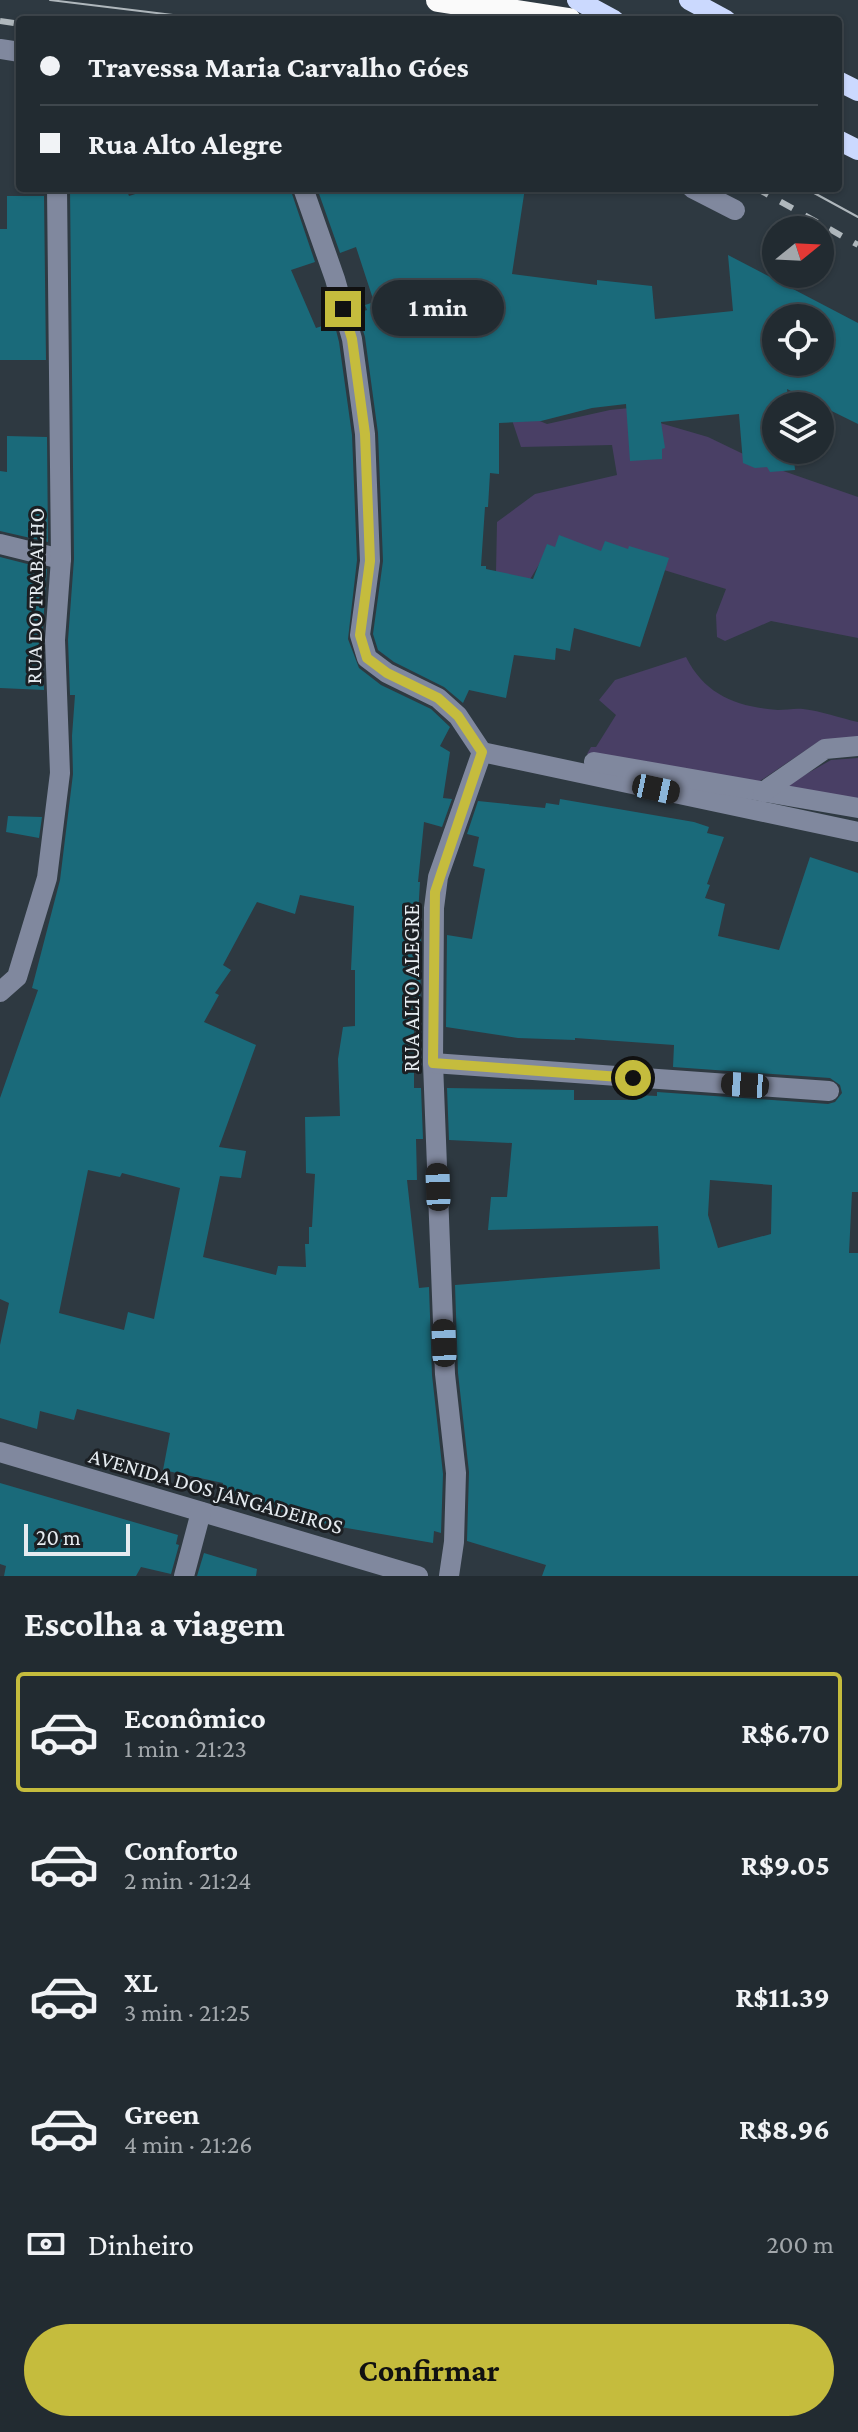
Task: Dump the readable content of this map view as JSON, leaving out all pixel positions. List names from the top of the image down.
{
  "streets": {
    "street": ["RUA DO TRABALHO", "RUA ALTO ALEGRE", "AVENIDA DOS JANGADEIROS"]
  },
  "scale_bar": "20 m",
  "north": "right",
  "page": {
    "banner": ["Travessa Maria Carvalho Góes", "Rua Alto Alegre"],
    "bubble": "1 min",
    "scale": "20 m",
    "heading": "Escolha a viagem",
    "list": [
      {
        "name": "Econômico",
        "note": "1 min · 21:23",
        "value": "R$6.70"
      },
      {
        "name": "Conforto",
        "note": "2 min · 21:24",
        "value": "R$9.05"
      },
      {
        "name": "XL",
        "note": "3 min · 21:25",
        "value": "R$11.39"
      },
      {
        "name": "Green",
        "note": "4 min · 21:26",
        "value": "R$8.96"
      }
    ],
    "pay": ["Dinheiro", "200 m"],
    "buttons": "Confirmar"
  }
}
